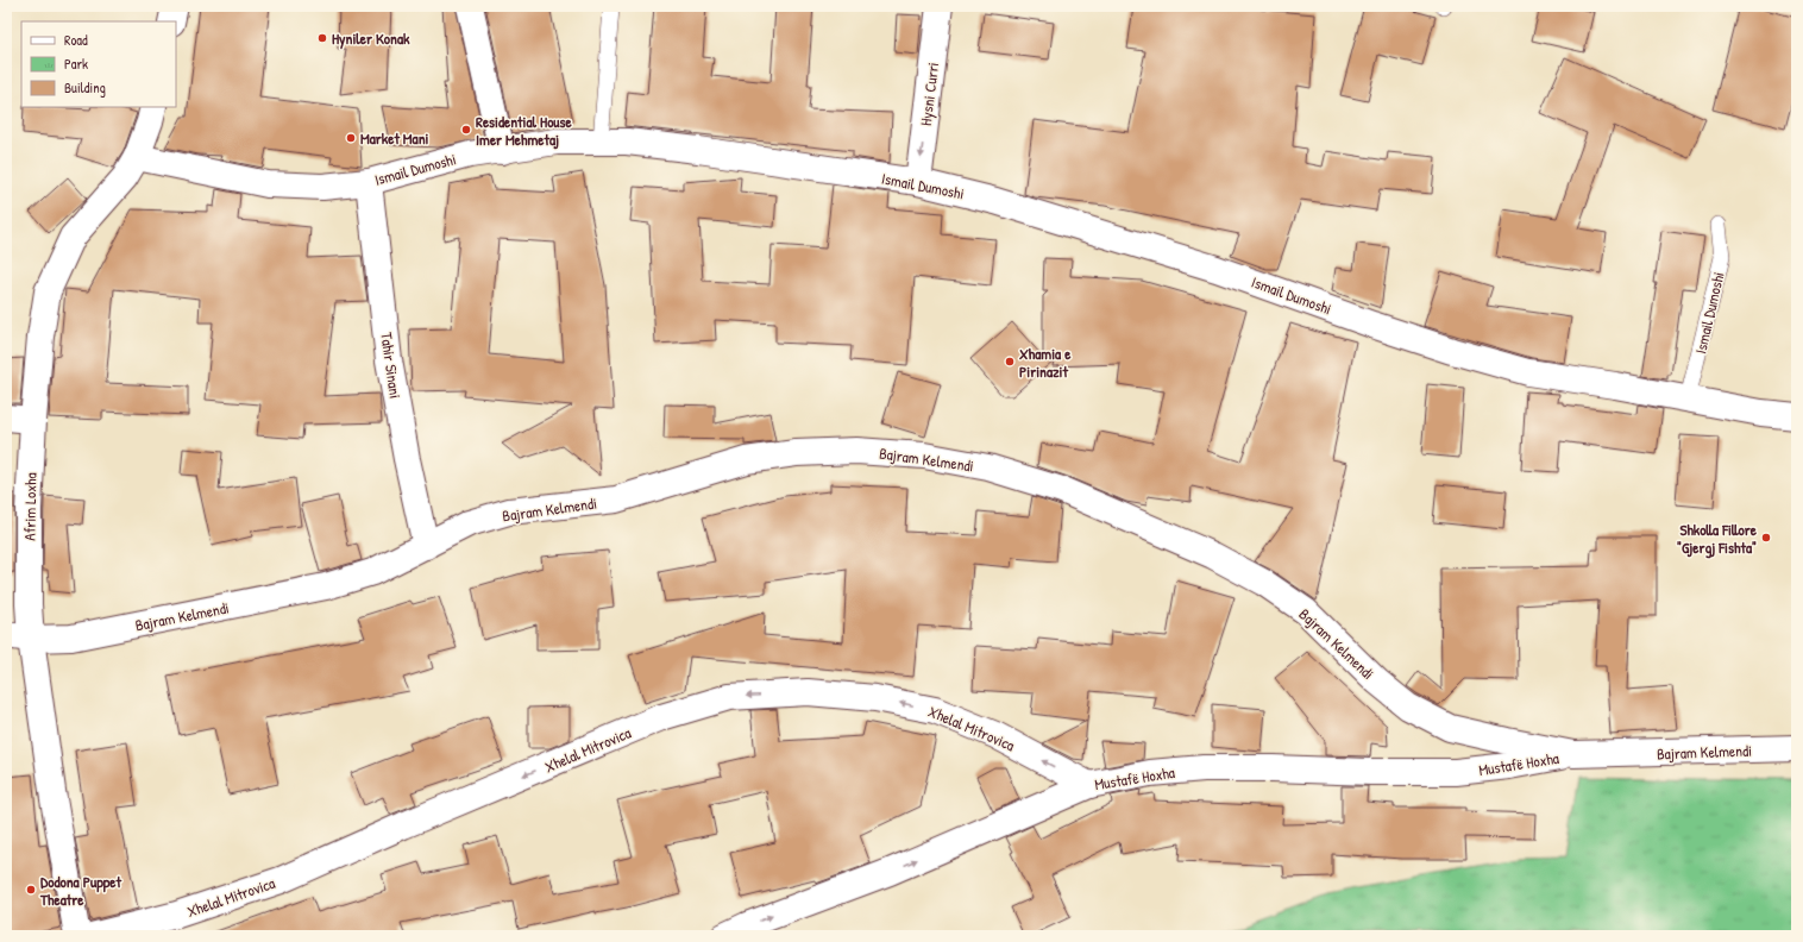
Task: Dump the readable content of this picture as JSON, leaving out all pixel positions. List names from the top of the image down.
{
  "streets": {
    "street": [
      "Hysni Curri",
      "Ismail Dumoshi",
      "Tahir Sinani",
      "Bajram Kelmendi",
      "Afrim Loxha",
      "Xhelal Mitrovica",
      "Mustafë Hoxha"
    ]
  },
  "crossings": [
    ["Hysni Curri", "Ismail Dumoshi"],
    ["Ismail Dumoshi", "Tahir Sinani"],
    ["Ismail Dumoshi", "Afrim Loxha"],
    ["Tahir Sinani", "Bajram Kelmendi"],
    ["Bajram Kelmendi", "Afrim Loxha"],
    ["Bajram Kelmendi", "Mustafë Hoxha"],
    ["Xhelal Mitrovica", "Mustafë Hoxha"]
  ],
  "one_way": ["Hysni Curri", "Xhelal Mitrovica", "Mustafë Hoxha"],
  "places": [
    "Hyniler Konak",
    "Residential House Imer Mehmetaj",
    "Market Mani",
    "Xhamia e Pirinazit",
    "Shkolla Fillore \"Gjergj Fishta\"",
    "Dodona Puppet Theatre"
  ],
  "legend": ["Road", "Park", "Building"]
}
